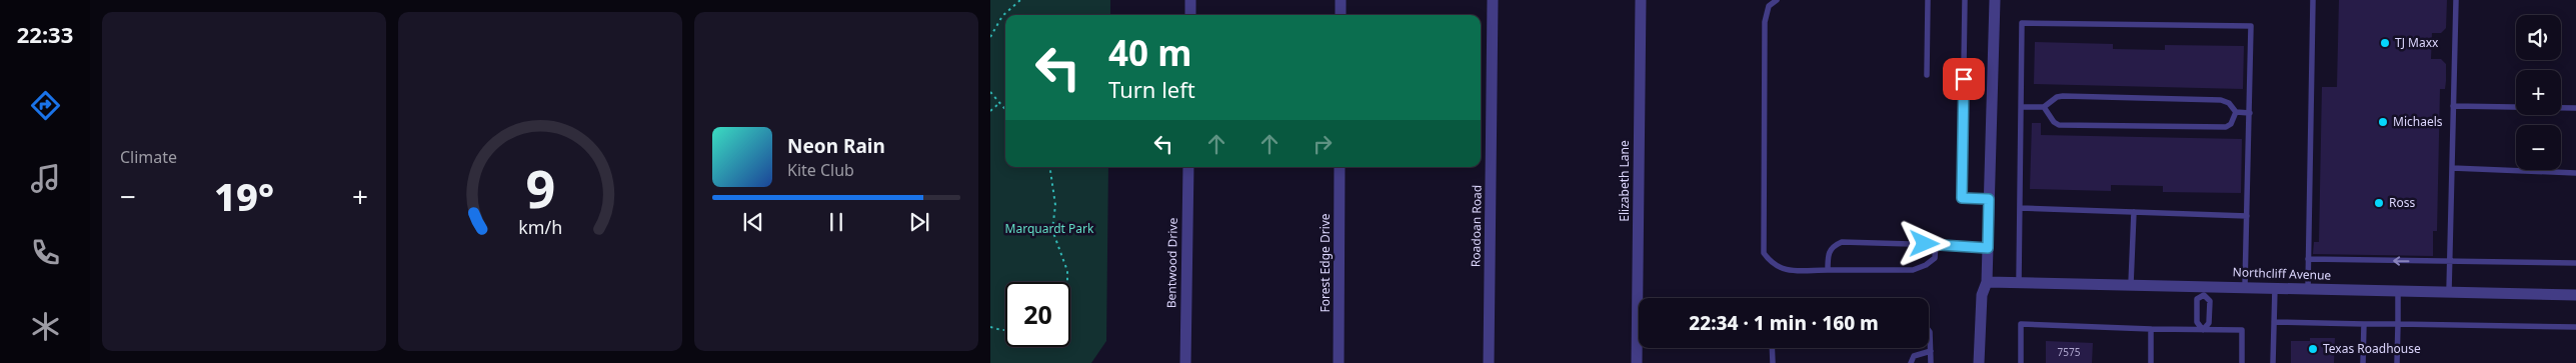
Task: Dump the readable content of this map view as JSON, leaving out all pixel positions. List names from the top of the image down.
{
  "streets": {
    "street": [
      "Elizabeth Lane",
      "Roadoan Road",
      "Bentwood Drive",
      "Forest Edge Drive",
      "Northcliff Avenue"
    ]
  },
  "parks": ["Marquardt Park"],
  "places": [
    "TJ Maxx",
    "Michaels",
    "Ross",
    "Texas Roadhouse"
  ],
  "house_numbers": ["7575"],
  "page": {
    "tabs": "22:33",
    "tile": "Climate",
    "map_buttons": ["+", "−"],
    "turn": ["40 m", "Turn left"],
    "song": ["Neon Rain", "Kite Club"],
    "heat": ["−", "19°", "+"],
    "limit": "20",
    "trip": "22:34 · 1 min · 160 m",
    "gauge": ["9", "km/h"]
  }
}
